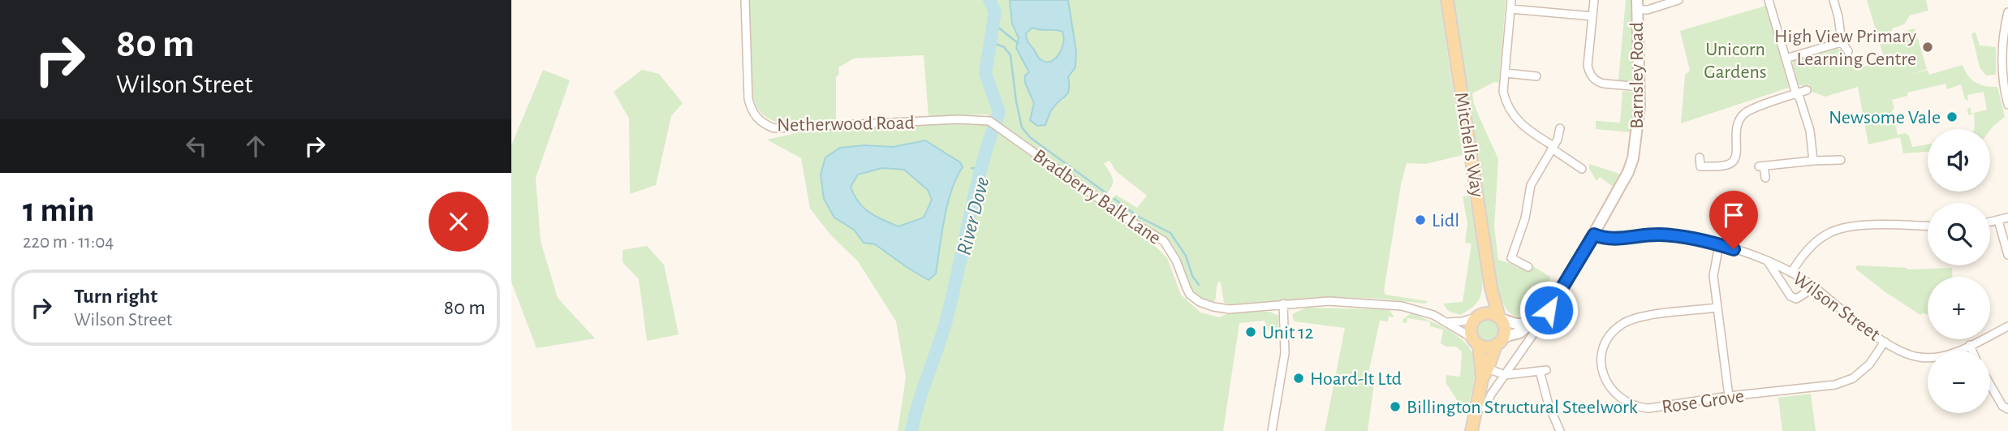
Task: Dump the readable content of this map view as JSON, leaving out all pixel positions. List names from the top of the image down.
{
  "streets": {
    "main road": ["Mitchells Way"],
    "street": [
      "Barnsley Road",
      "Netherwood Road",
      "Bradberry Balk Lane",
      "Wilson Street",
      "Rose Grove"
    ]
  },
  "crossings": [
    ["Barnsley Road", "Mitchells Way"],
    ["Barnsley Road", "Bradberry Balk Lane"],
    ["Barnsley Road", "Wilson Street"],
    ["Netherwood Road", "Bradberry Balk Lane"],
    ["Mitchells Way", "Bradberry Balk Lane"],
    ["Wilson Street", "Rose Grove"]
  ],
  "water": ["River Dove"],
  "parks": ["Unicorn Gardens"],
  "places": [
    "High View Primary Learning Centre",
    "Newsome Vale",
    "Lidl",
    "Unit 12",
    "Hoard-It Ltd",
    "Billington Structural Steelwork"
  ],
  "page": {
    "turn": ["80 m", "Wilson Street"],
    "map_buttons": ["+", "−"],
    "heading": ["1 min", "220 m · 11:04"],
    "list": [
      {
        "name": "Turn right",
        "note": "Wilson Street",
        "value": "80 m"
      }
    ]
  }
}
